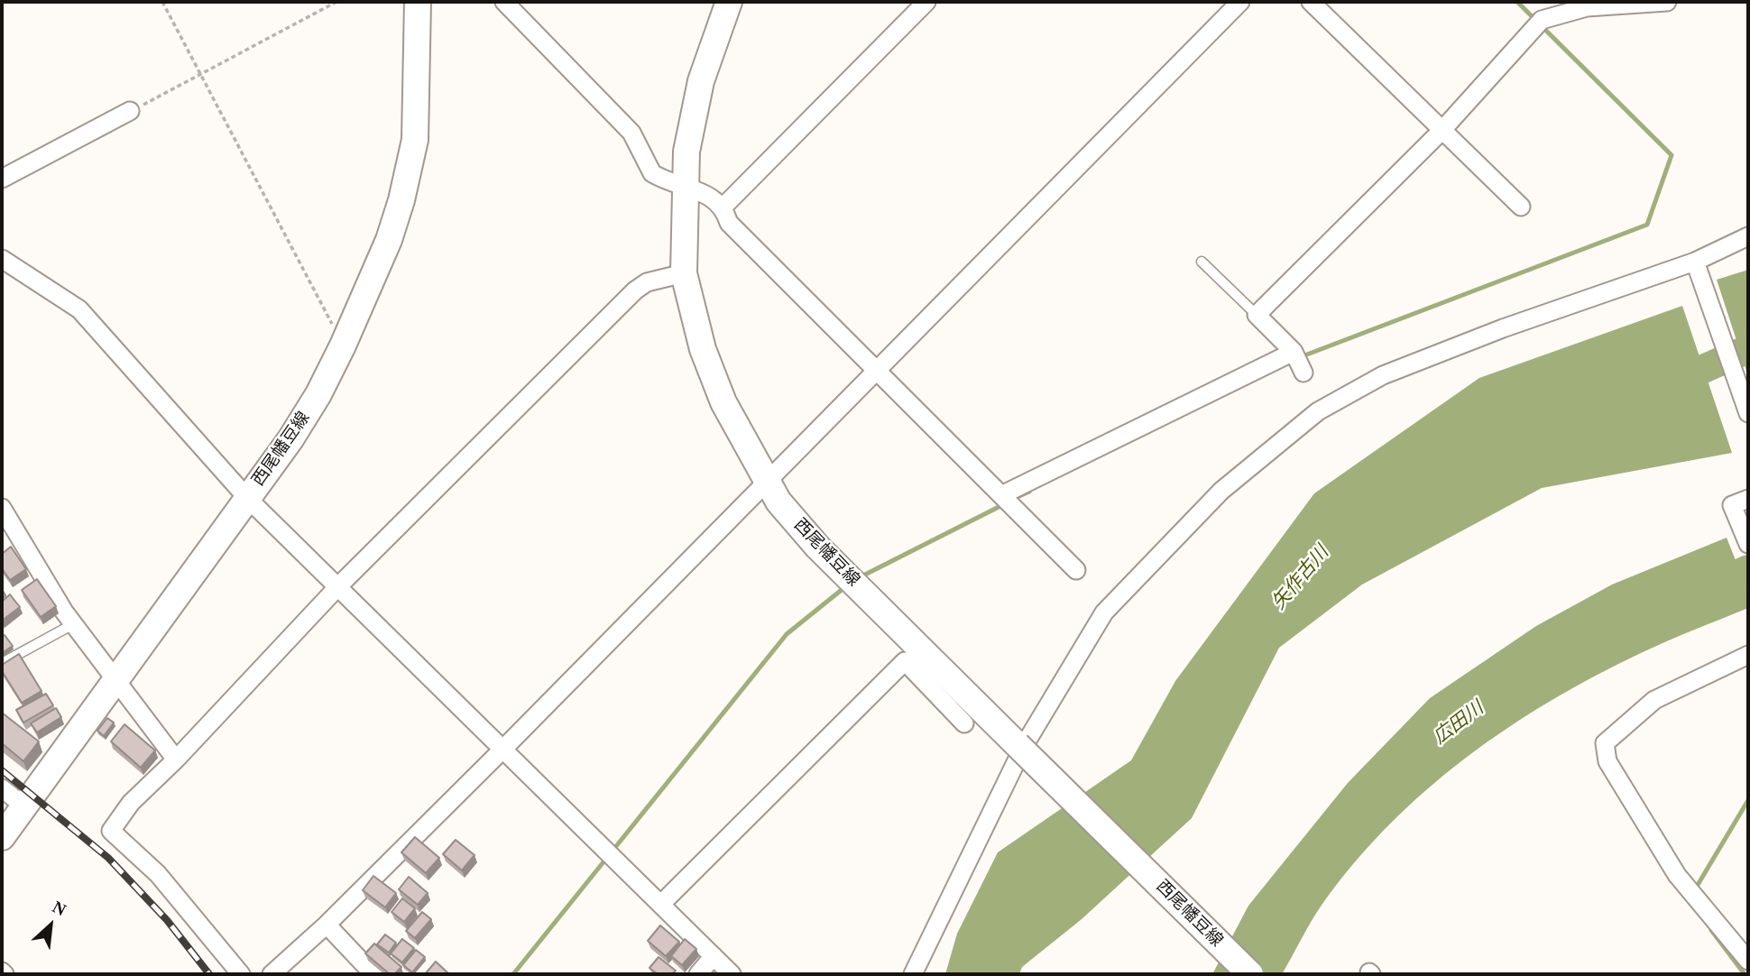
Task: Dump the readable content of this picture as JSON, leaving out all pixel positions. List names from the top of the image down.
{
  "streets": {
    "main road": ["西尾幡豆線"]
  },
  "water": ["矢作古川", "広田川"],
  "north": "top right"
}
